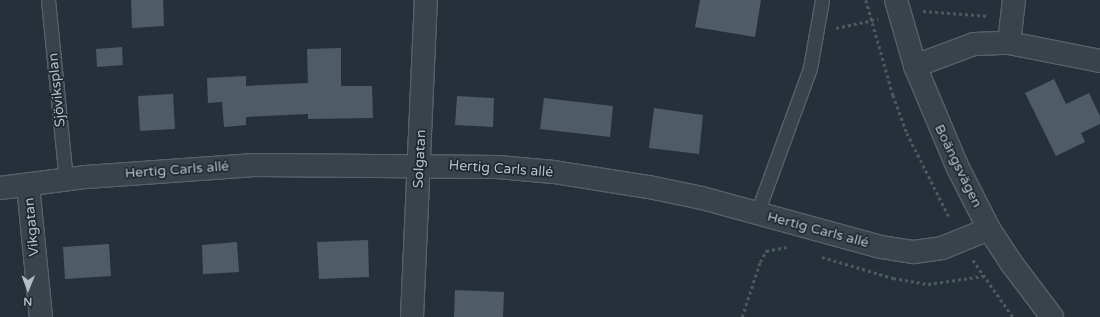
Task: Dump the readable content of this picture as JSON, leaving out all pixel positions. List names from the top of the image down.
{
  "streets": {
    "street": [
      "Solgatan",
      "Boängsvägen",
      "Hertig Carls allé",
      "Vikgatan"
    ],
    "lane": ["Sjöviksplan"]
  },
  "crossings": [
    ["Sjöviksplan", "Hertig Carls allé"],
    ["Solgatan", "Hertig Carls allé"],
    ["Boängsvägen", "Hertig Carls allé"],
    ["Hertig Carls allé", "Vikgatan"]
  ],
  "north": "bottom"
}
